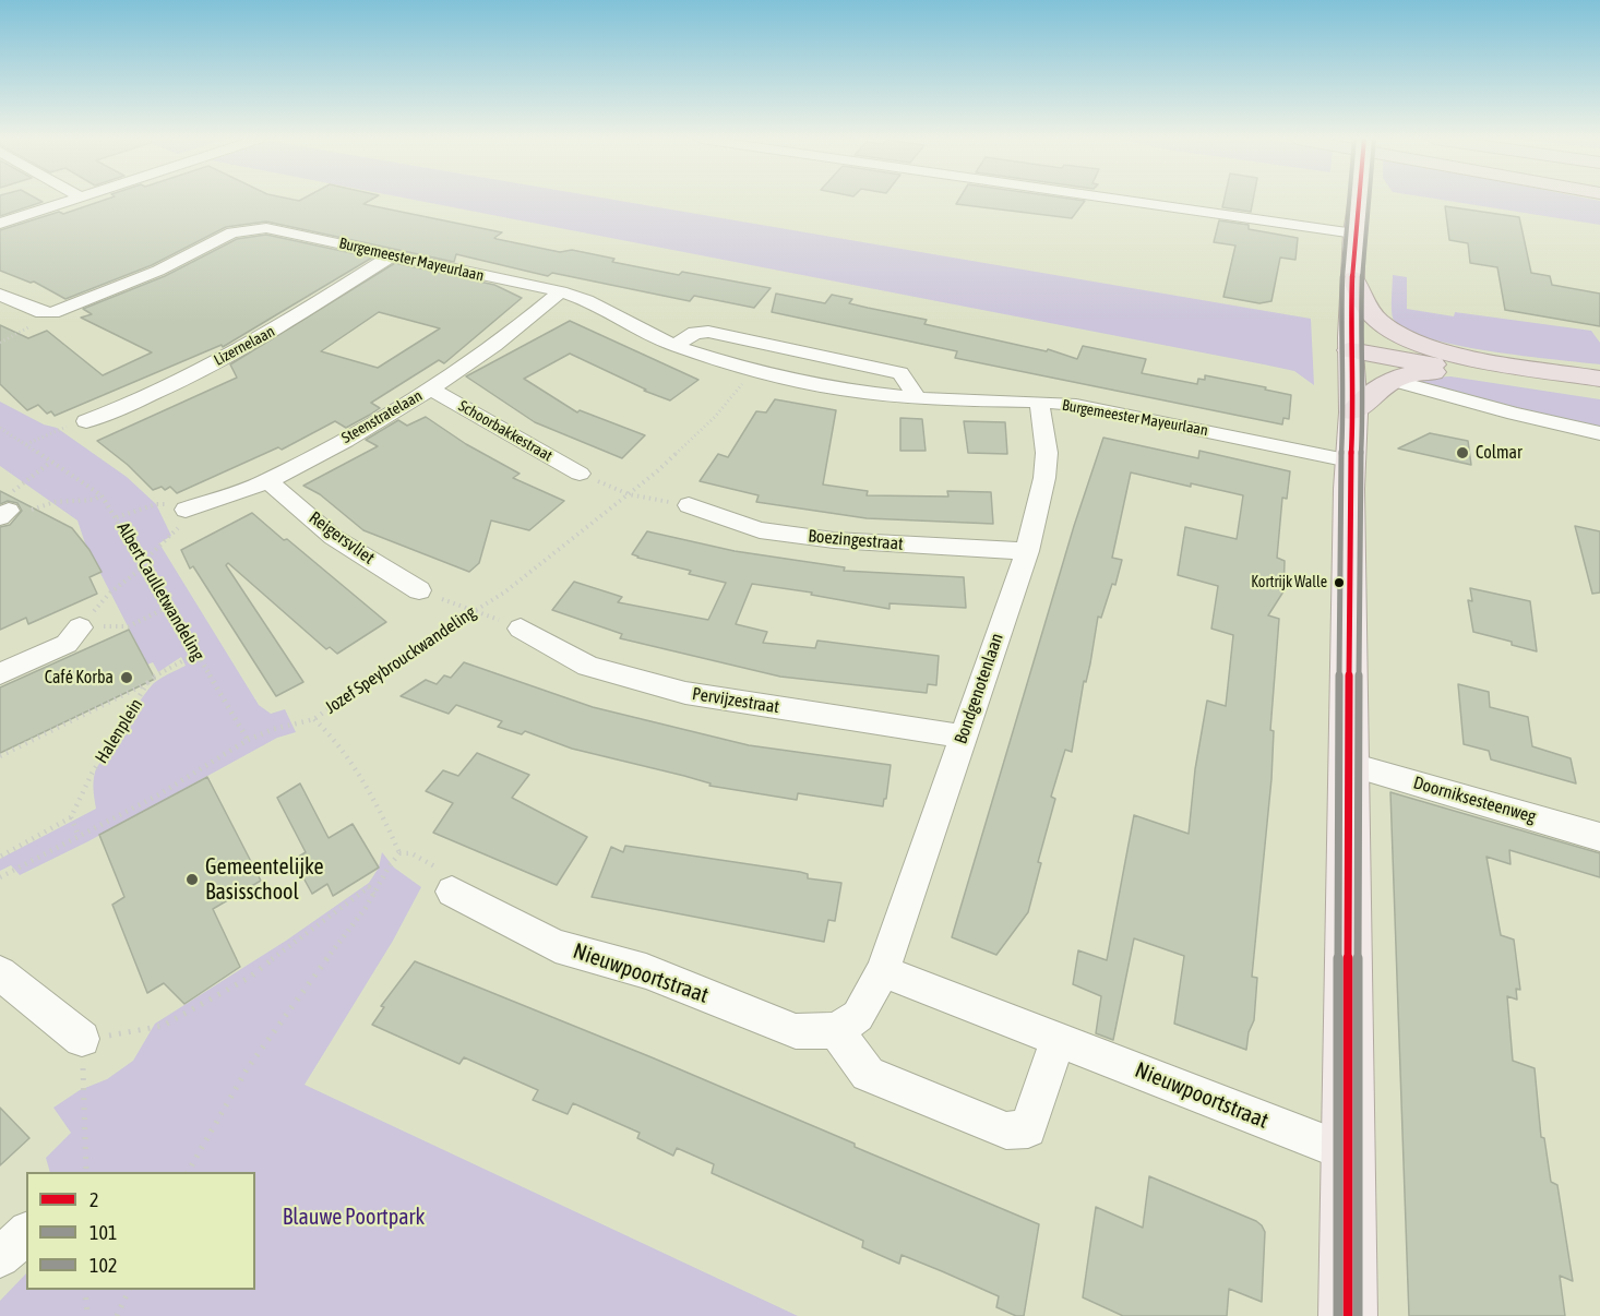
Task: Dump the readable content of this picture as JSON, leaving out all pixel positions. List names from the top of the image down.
{
  "streets": {
    "street": [
      "Burgemeester Mayeurlaan",
      "Lizernelaan",
      "Steenstratelaan",
      "Schoorbakkestraat",
      "Reigersvliet",
      "Boezingestraat",
      "Bondgenotenlaan",
      "Pervijzestraat",
      "Doorniksesteenweg",
      "Nieuwpoortstraat"
    ],
    "path": ["Albert Caulletwandeling", "Jozef Speybrouckwandeling", "Halenplein"]
  },
  "crossings": [
    ["Burgemeester Mayeurlaan", "Lizernelaan"],
    ["Burgemeester Mayeurlaan", "Steenstratelaan"],
    ["Burgemeester Mayeurlaan", "Jozef Speybrouckwandeling"],
    ["Burgemeester Mayeurlaan", "Bondgenotenlaan"],
    ["Steenstratelaan", "Schoorbakkestraat"],
    ["Steenstratelaan", "Reigersvliet"],
    ["Boezingestraat", "Bondgenotenlaan"],
    ["Albert Caulletwandeling", "Jozef Speybrouckwandeling"],
    ["Bondgenotenlaan", "Pervijzestraat"],
    ["Bondgenotenlaan", "Nieuwpoortstraat"]
  ],
  "parks": ["Blauwe Poortpark"],
  "places": [
    "Colmar",
    "Kortrijk Walle",
    "Café Korba",
    "Gemeentelijke Basisschool"
  ],
  "lines": ["transit line 2", "transit line 101", "transit line 102"],
  "legend": ["2", "101", "102"]
}
